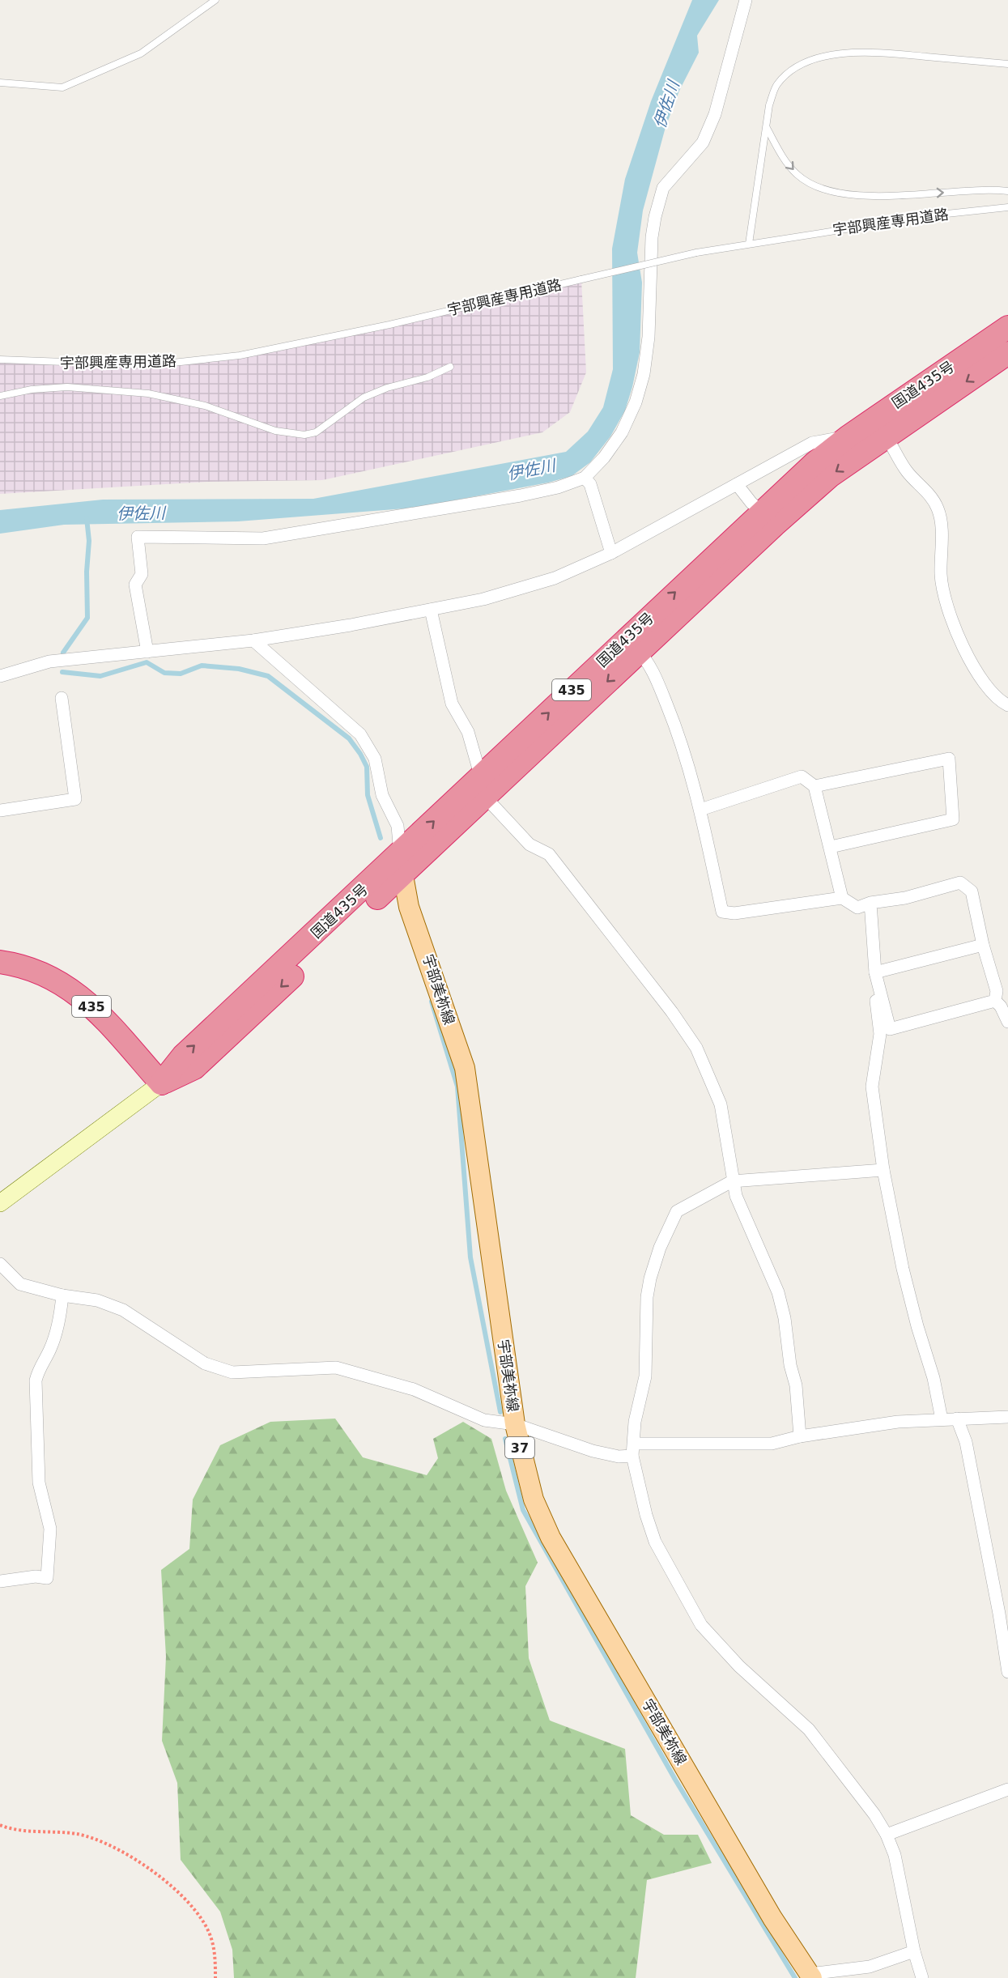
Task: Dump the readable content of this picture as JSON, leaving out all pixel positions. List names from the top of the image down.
{
  "streets": {
    "highway": ["国道435号", "435"],
    "main road": ["宇部美祢線", "37"],
    "lane": ["宇部興産専用道路"]
  },
  "crossings": [
    ["国道435号", "435"],
    ["国道435号", "宇部美祢線"]
  ],
  "water": ["伊佐川"]
}
